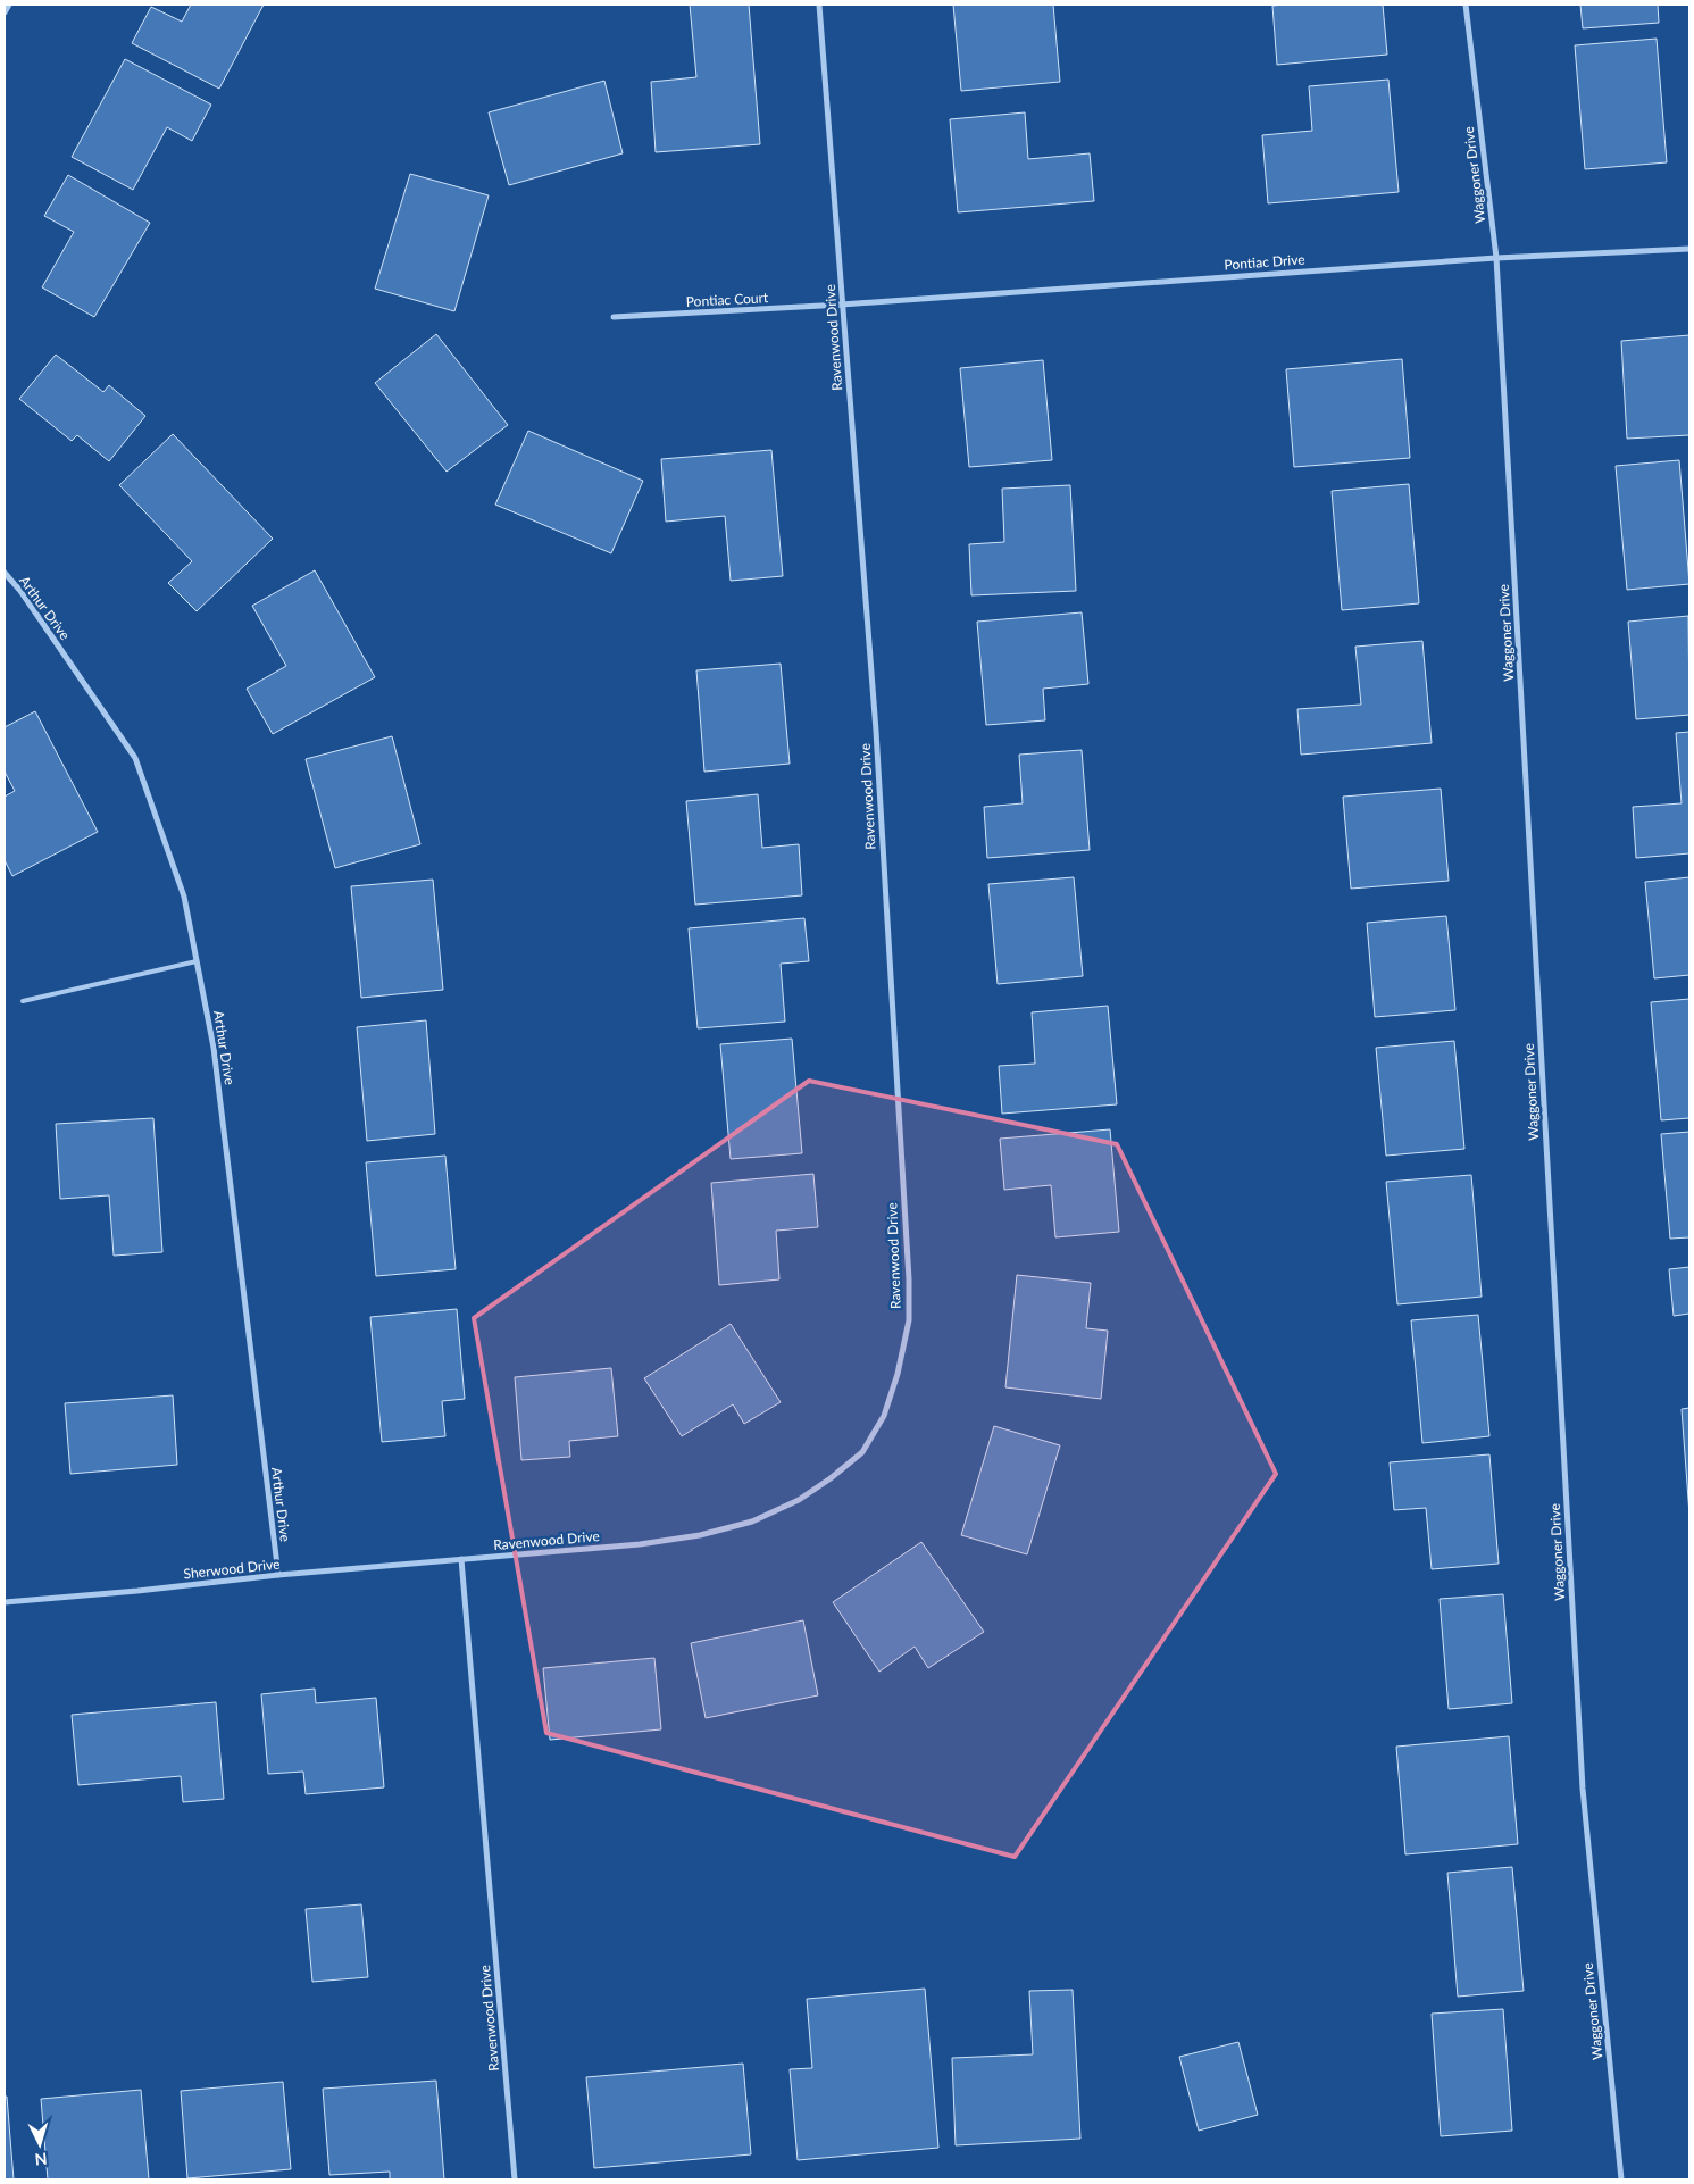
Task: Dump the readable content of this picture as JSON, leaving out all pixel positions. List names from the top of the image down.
{
  "streets": {
    "street": [
      "Waggoner Drive",
      "Pontiac Drive",
      "Pontiac Court",
      "Ravenwood Drive",
      "Arthur Drive",
      "Sherwood Drive"
    ]
  },
  "crossings": [
    ["Waggoner Drive", "Pontiac Drive"],
    ["Pontiac Drive", "Pontiac Court"],
    ["Pontiac Drive", "Ravenwood Drive"],
    ["Pontiac Court", "Ravenwood Drive"],
    ["Ravenwood Drive", "Sherwood Drive"],
    ["Arthur Drive", "Sherwood Drive"]
  ],
  "north": "bottom"
}
